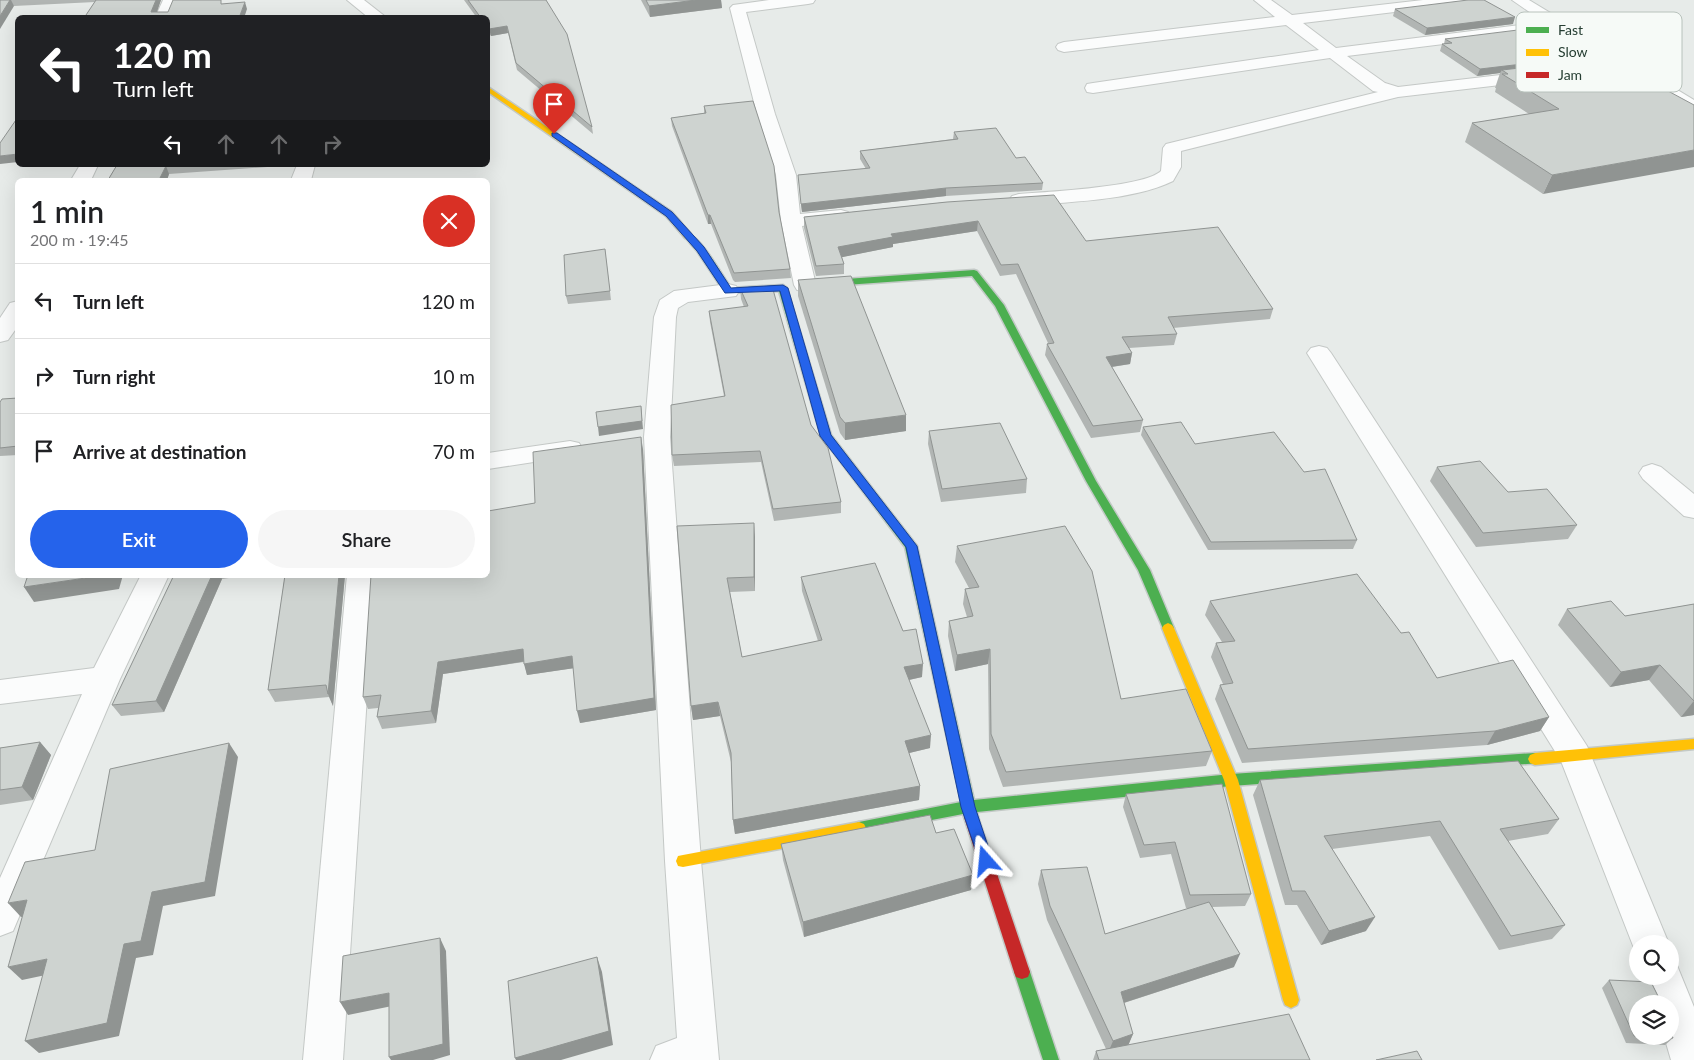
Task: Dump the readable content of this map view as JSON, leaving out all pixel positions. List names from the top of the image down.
{
  "legend": ["Fast", "Slow", "Jam"],
  "page": {
    "turn": ["120 m", "Turn left"],
    "heading": ["1 min", "200 m · 19:45"],
    "list": [
      {
        "name": "Turn left",
        "value": "120 m"
      },
      {
        "name": "Turn right",
        "value": "10 m"
      },
      {
        "name": "Arrive at destination",
        "value": "70 m"
      }
    ],
    "buttons": ["Exit", "Share"]
  }
}
